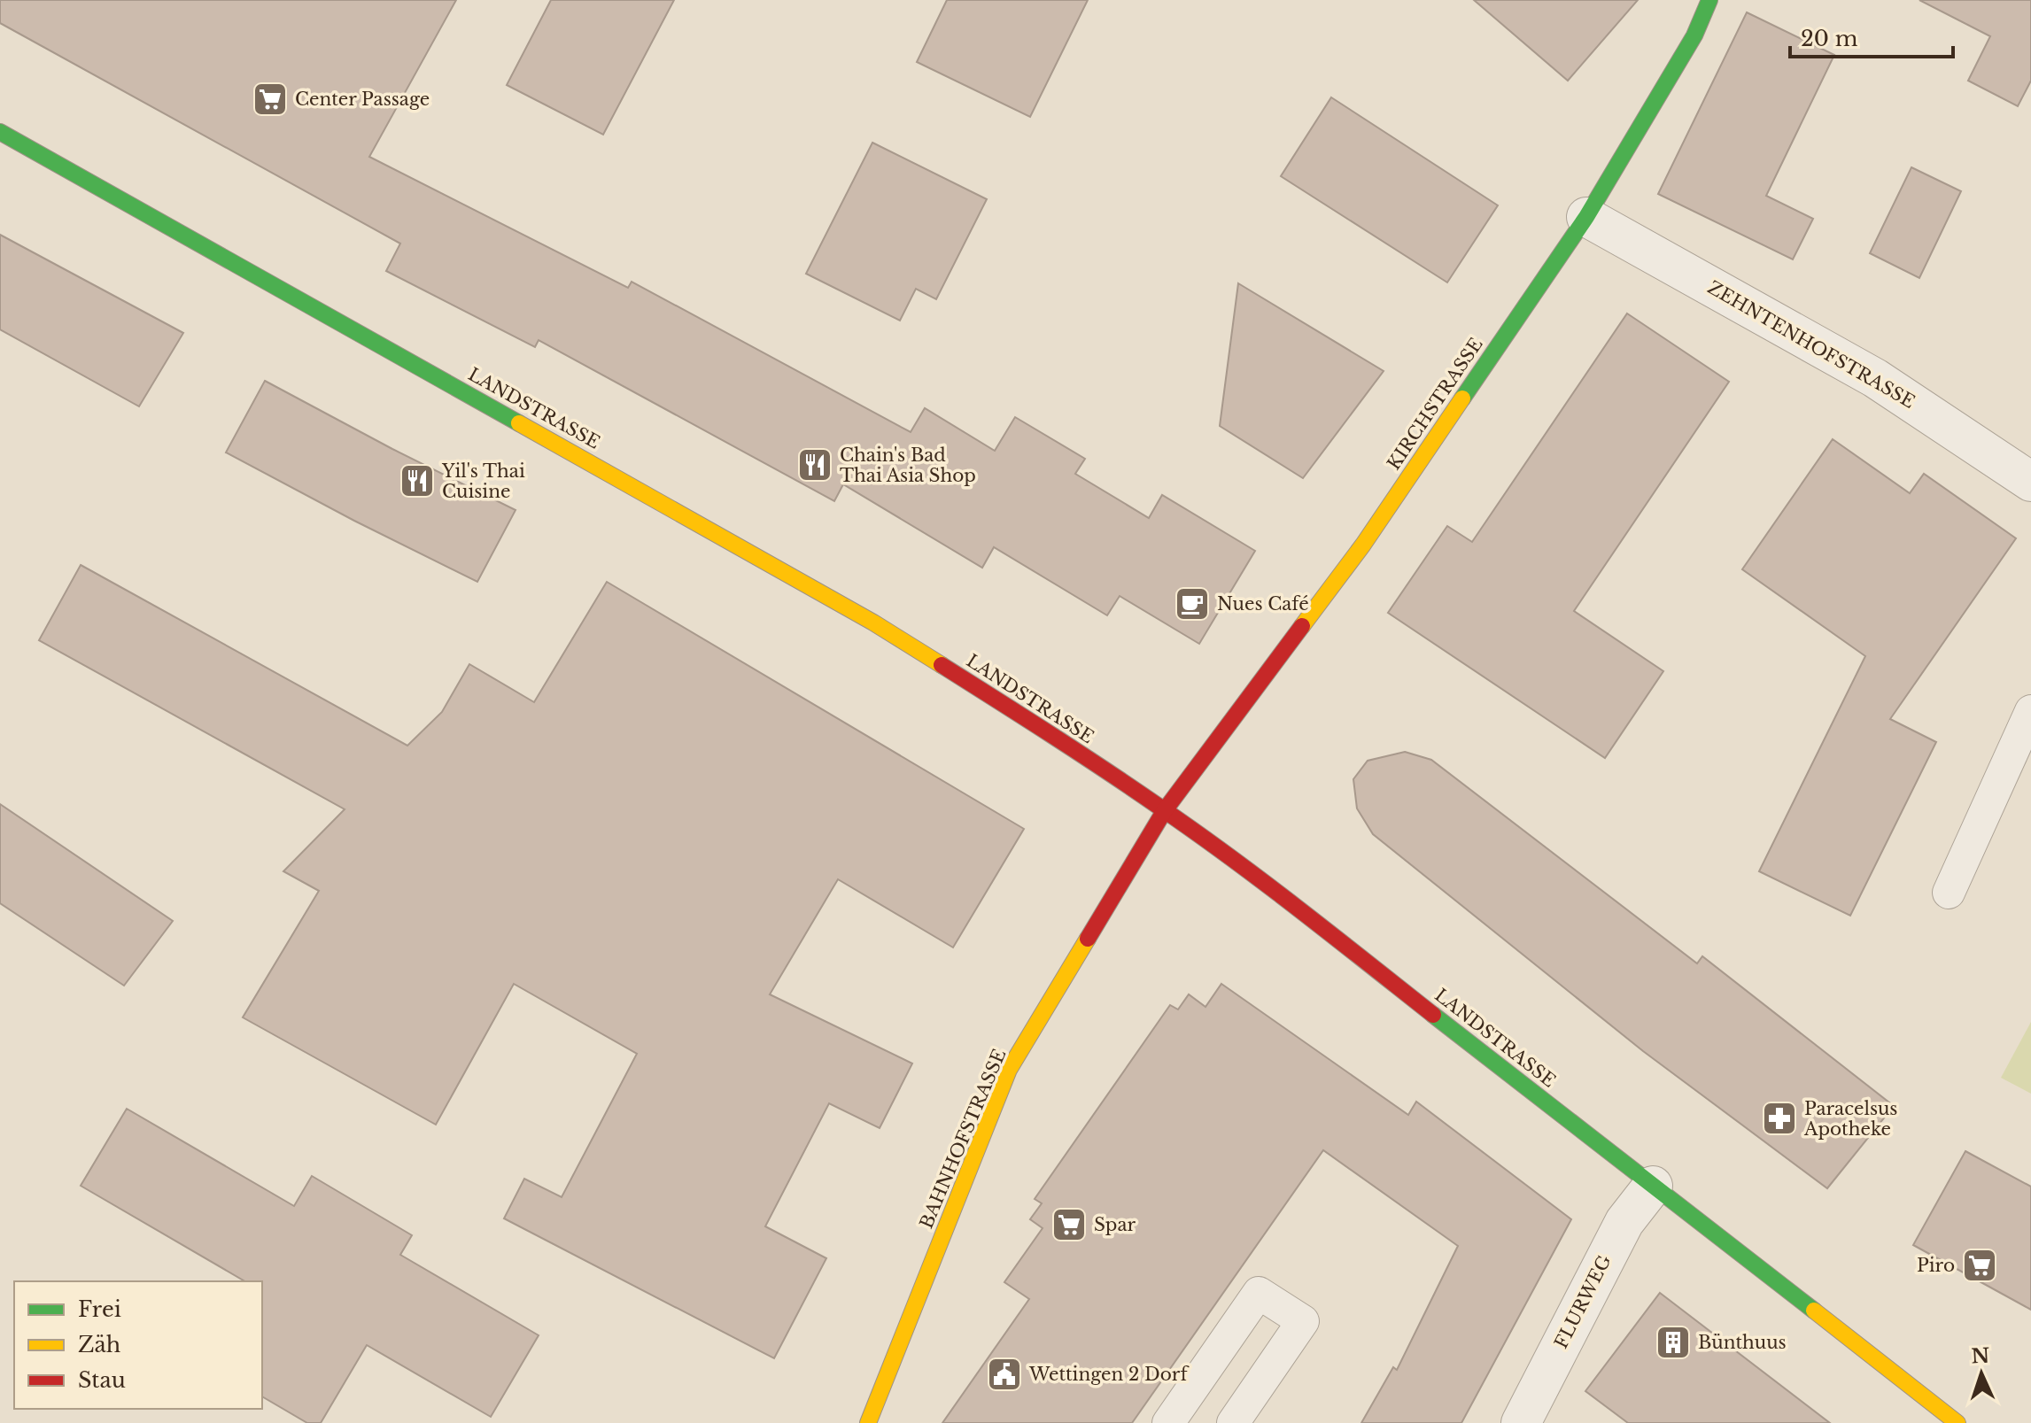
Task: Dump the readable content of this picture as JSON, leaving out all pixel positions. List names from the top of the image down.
{
  "streets": {
    "main road": ["KIRCHSTRASSE", "LANDSTRASSE", "BAHNHOFSTRASSE"],
    "street": ["ZEHNTENHOFSTRASSE", "FLURWEG"]
  },
  "crossings": [
    ["ZEHNTENHOFSTRASSE", "KIRCHSTRASSE"],
    ["KIRCHSTRASSE", "LANDSTRASSE"],
    ["KIRCHSTRASSE", "BAHNHOFSTRASSE"],
    ["LANDSTRASSE", "BAHNHOFSTRASSE"],
    ["LANDSTRASSE", "FLURWEG"]
  ],
  "places": {
    "supermarket": ["Center Passage", "Spar", "Piro"],
    "restaurant": ["Chain's Bad Thai Asia Shop", "Yil's Thai Cuisine"],
    "cafe": ["Nues Café"],
    "pharmacy": ["Paracelsus Apotheke"],
    "building": ["Bünthuus"],
    "public building": ["Wettingen 2 Dorf"]
  },
  "legend": ["Frei", "Zäh", "Stau"],
  "scale_bar": "20 m",
  "north": "top"
}
